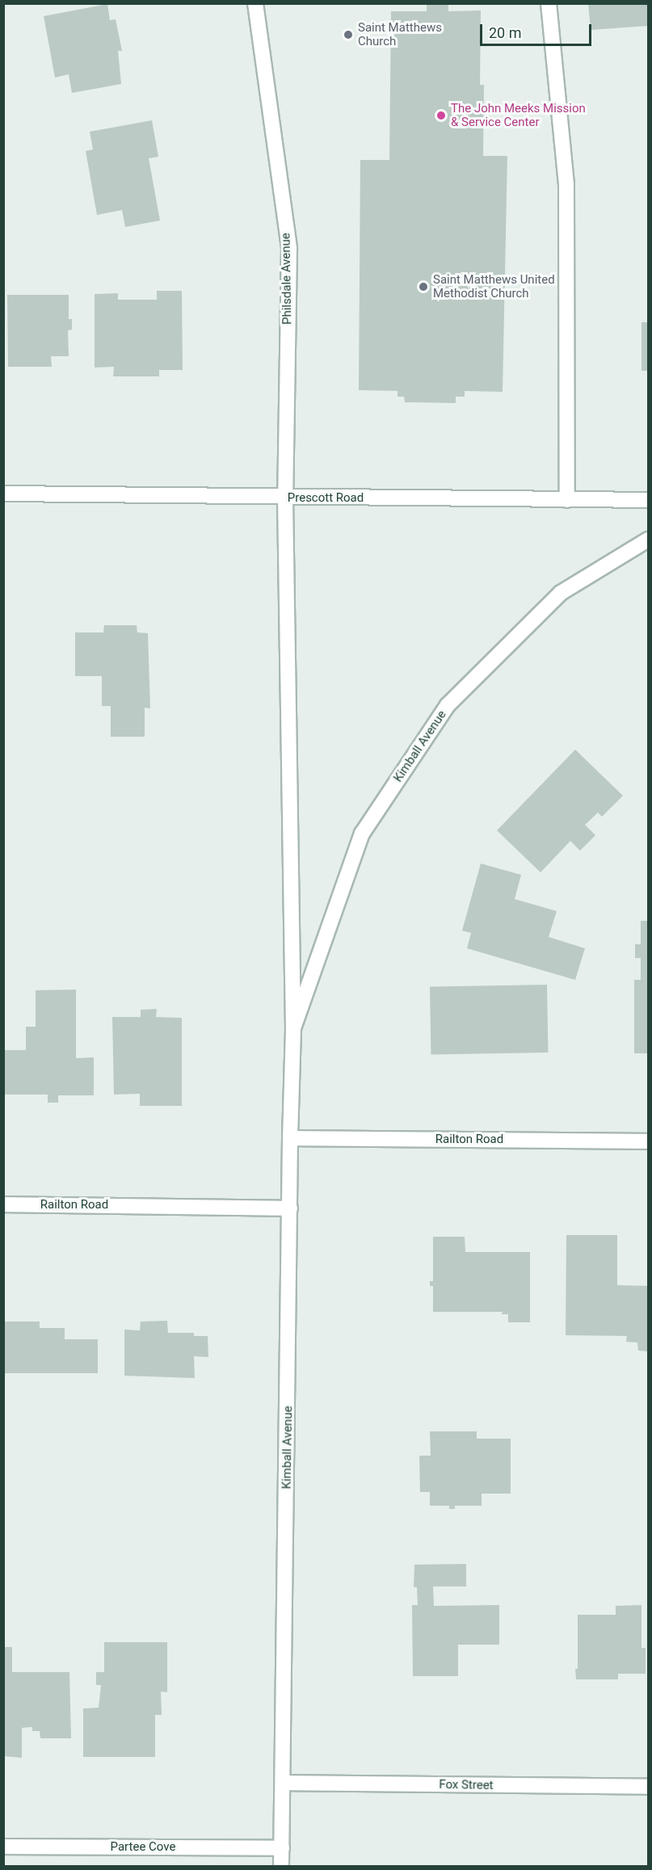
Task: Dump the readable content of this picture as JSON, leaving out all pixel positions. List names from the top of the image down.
{
  "streets": {
    "street": [
      "Philsdale Avenue",
      "Prescott Road",
      "Kimball Avenue",
      "Railton Road",
      "Fox Street",
      "Partee Cove"
    ]
  },
  "crossings": [
    ["Philsdale Avenue", "Prescott Road"],
    ["Philsdale Avenue", "Kimball Avenue"],
    ["Prescott Road", "Kimball Avenue"],
    ["Kimball Avenue", "Railton Road"],
    ["Kimball Avenue", "Fox Street"],
    ["Kimball Avenue", "Partee Cove"]
  ],
  "places": ["Saint Matthews Church", "The John Meeks Mission & Service Center", "Saint Matthews United Methodist Church"],
  "scale_bar": "20 m"
}
